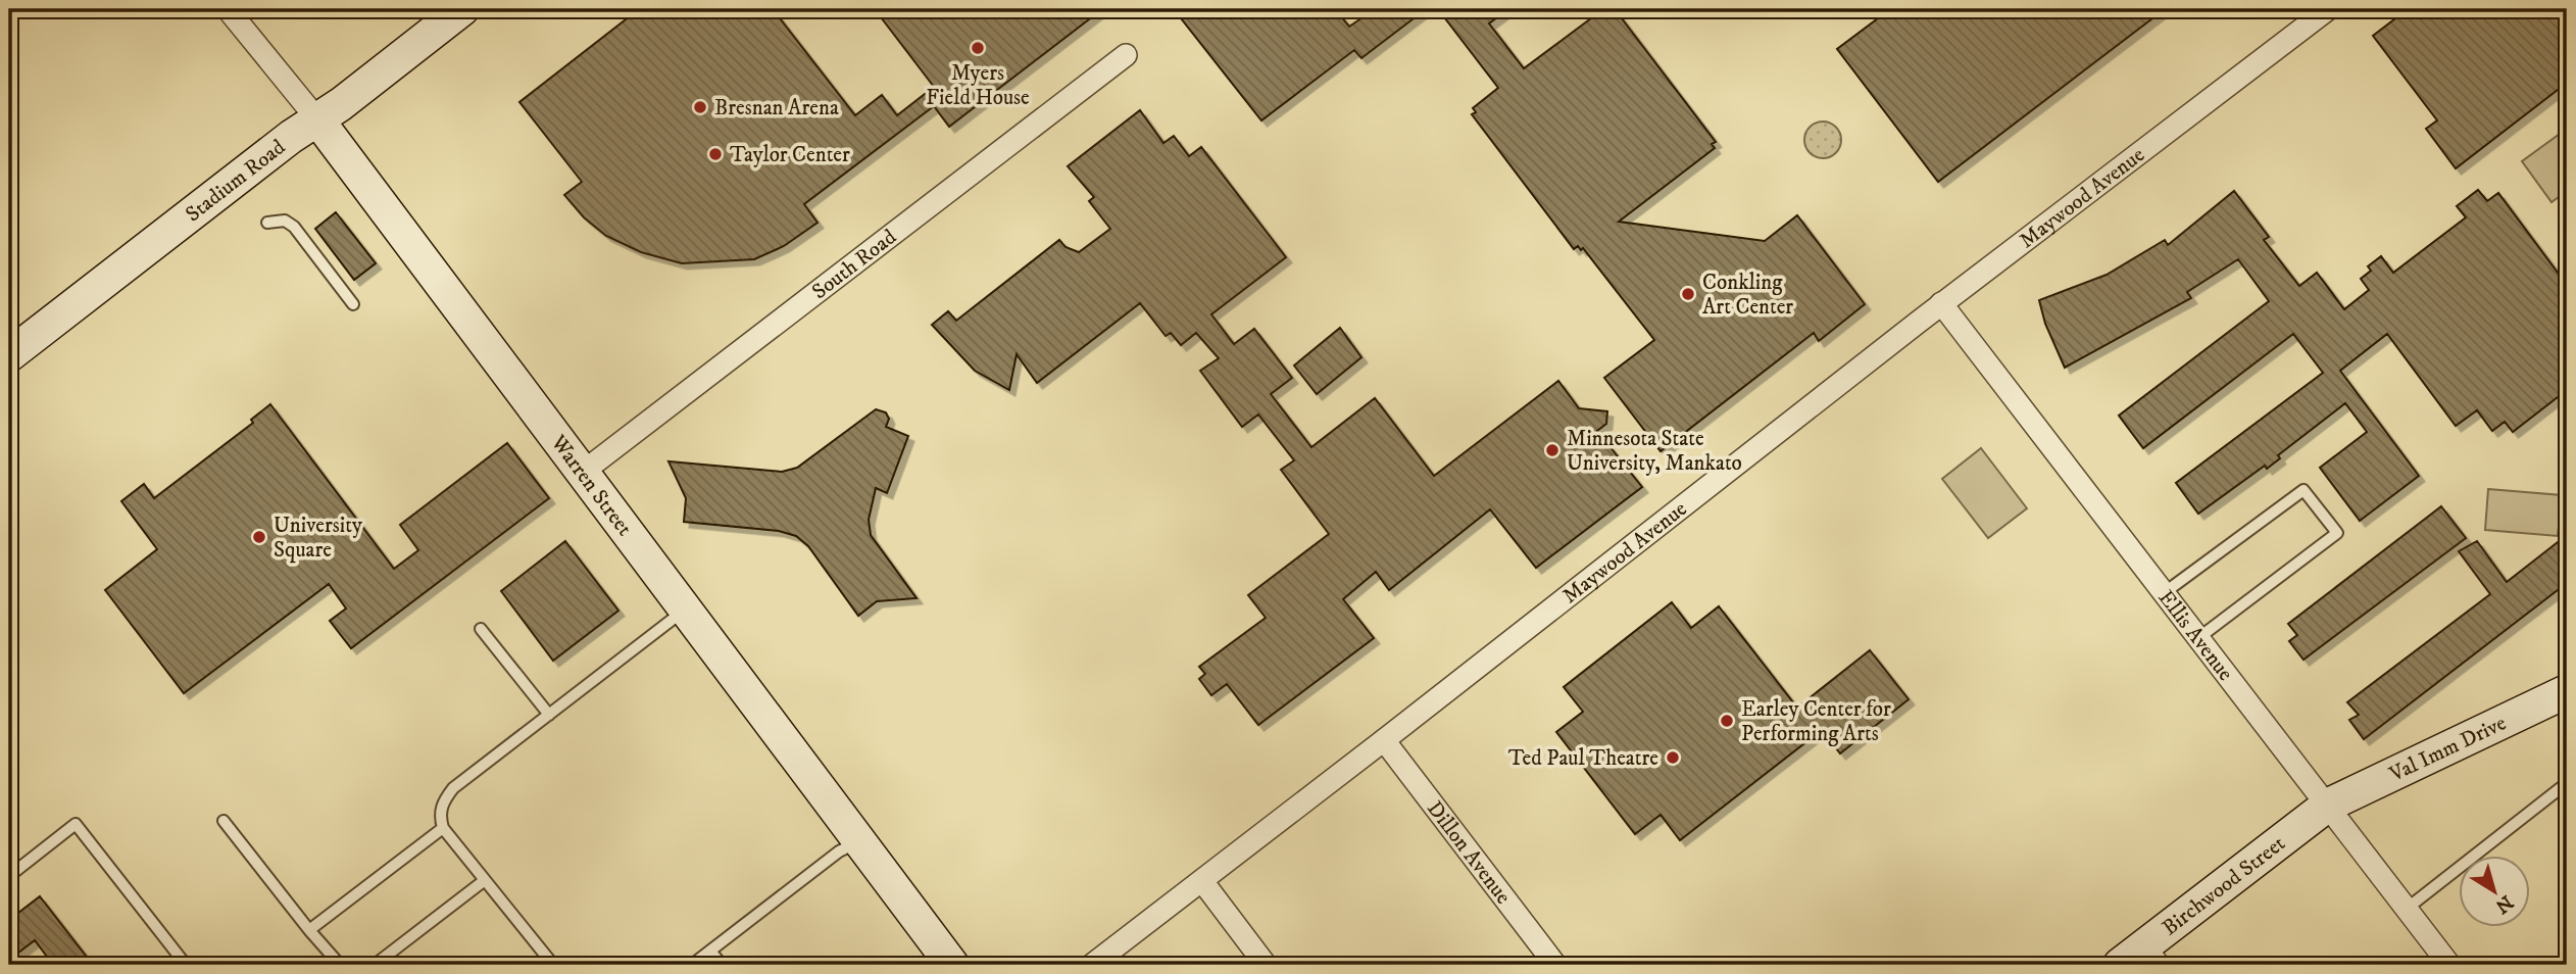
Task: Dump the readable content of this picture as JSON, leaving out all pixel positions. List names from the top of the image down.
{
  "streets": {
    "street": [
      "Stadium Road",
      "Maywood Avenue",
      "South Road",
      "Warren Street",
      "Ellis Avenue",
      "Val Imm Drive",
      "Dillon Avenue",
      "Birchwood Street"
    ]
  },
  "crossings": [
    ["Stadium Road", "Warren Street"],
    ["Maywood Avenue", "Ellis Avenue"],
    ["Maywood Avenue", "Dillon Avenue"],
    ["South Road", "Warren Street"],
    ["Ellis Avenue", "Val Imm Drive"],
    ["Ellis Avenue", "Birchwood Street"],
    ["Val Imm Drive", "Birchwood Street"]
  ],
  "places": [
    "Myers Field House",
    "Bresnan Arena",
    "Taylor Center",
    "Conkling Art Center",
    "Minnesota State University, Mankato",
    "University Square",
    "Earley Center for Performing Arts",
    "Ted Paul Theatre"
  ],
  "north": "bottom right"
}
